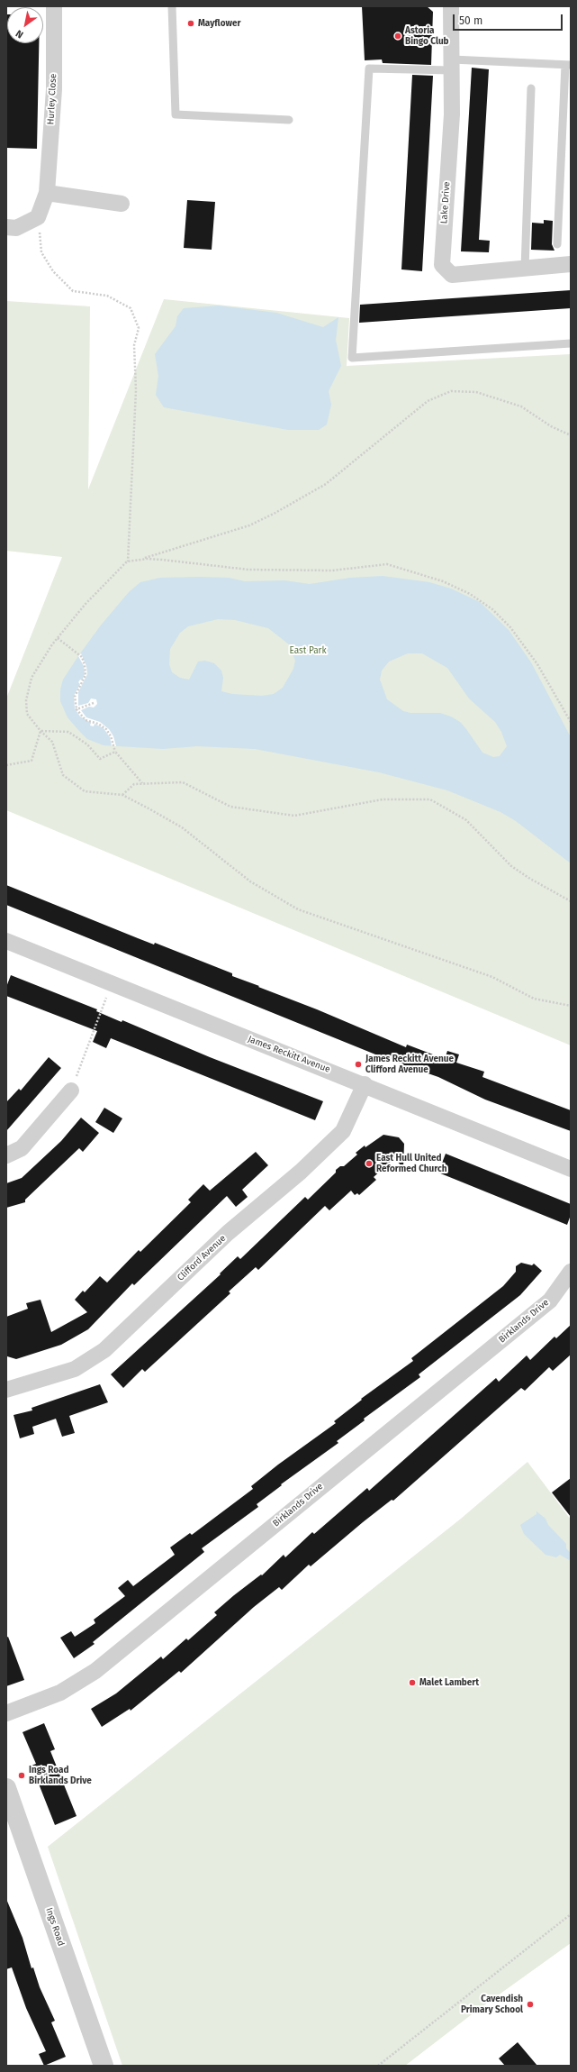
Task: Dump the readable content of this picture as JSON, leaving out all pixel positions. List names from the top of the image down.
{
  "streets": {
    "street": [
      "Hurley Close",
      "Lake Drive",
      "James Reckitt Avenue",
      "Clifford Avenue",
      "Birklands Drive",
      "Ings Road"
    ]
  },
  "crossings": [
    ["James Reckitt Avenue", "Clifford Avenue"]
  ],
  "parks": ["East Park"],
  "places": [
    "Mayflower",
    "Astoria Bingo Club",
    "James Reckitt Avenue Clifford Avenue",
    "East Hull United Reformed Church",
    "Malet Lambert",
    "Ings Road Birklands Drive",
    "Cavendish Primary School"
  ],
  "scale_bar": "50 m",
  "north": "bottom left"
}
